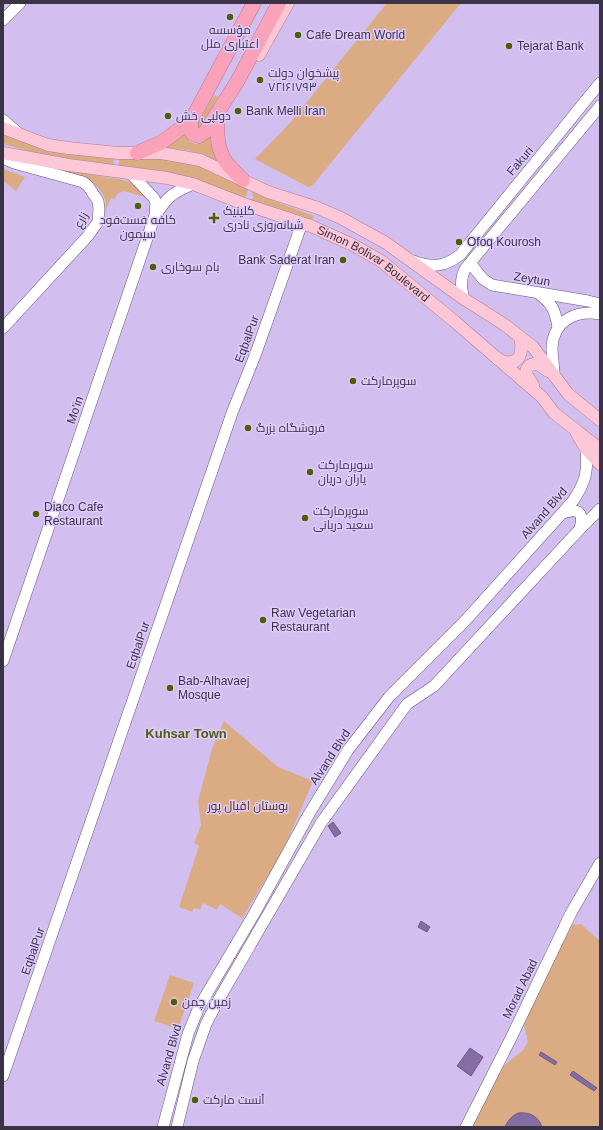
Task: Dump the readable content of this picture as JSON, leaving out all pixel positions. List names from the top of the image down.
{
  "streets": {
    "main road": ["Simon Bolivar Boulevard"],
    "street": [
      "زارع",
      "Zeytun",
      "EqbalPur",
      "Mo'in",
      "Alvand Blvd",
      "Morad Abad"
    ]
  },
  "crossings": [
    ["Simon Bolivar Boulevard", "EqbalPur"],
    ["Simon Bolivar Boulevard", "Mo'in"]
  ],
  "districts": ["Kuhsar Town"],
  "parks": ["بوستان اقبال پور"],
  "places": {
    "other": [
      "مؤسسه اعتباری ملل",
      "Cafe Dream World",
      "Tejarat Bank",
      "پیشخوان دولت ۷۲۱۶۱۷۹۳",
      "Bank Melli Iran",
      "دولپی خش",
      "کافه فست‌فود سیمون",
      "Ofoq Kourosh",
      "Bank Saderat Iran",
      "بام سوخاری",
      "سوپرمارکت",
      "فروشگاه بزرگ",
      "سوپرمارکت یاران دریان",
      "Diaco Cafe Restaurant",
      "سوپرمارکت سعید دریانی",
      "Raw Vegetarian Restaurant",
      "Bab-Alhavaej Mosque",
      "زمین چمن",
      "آنست مارکت"
    ],
    "health": ["کلینیک شبانه‌روزی نادری"]
  }
}
